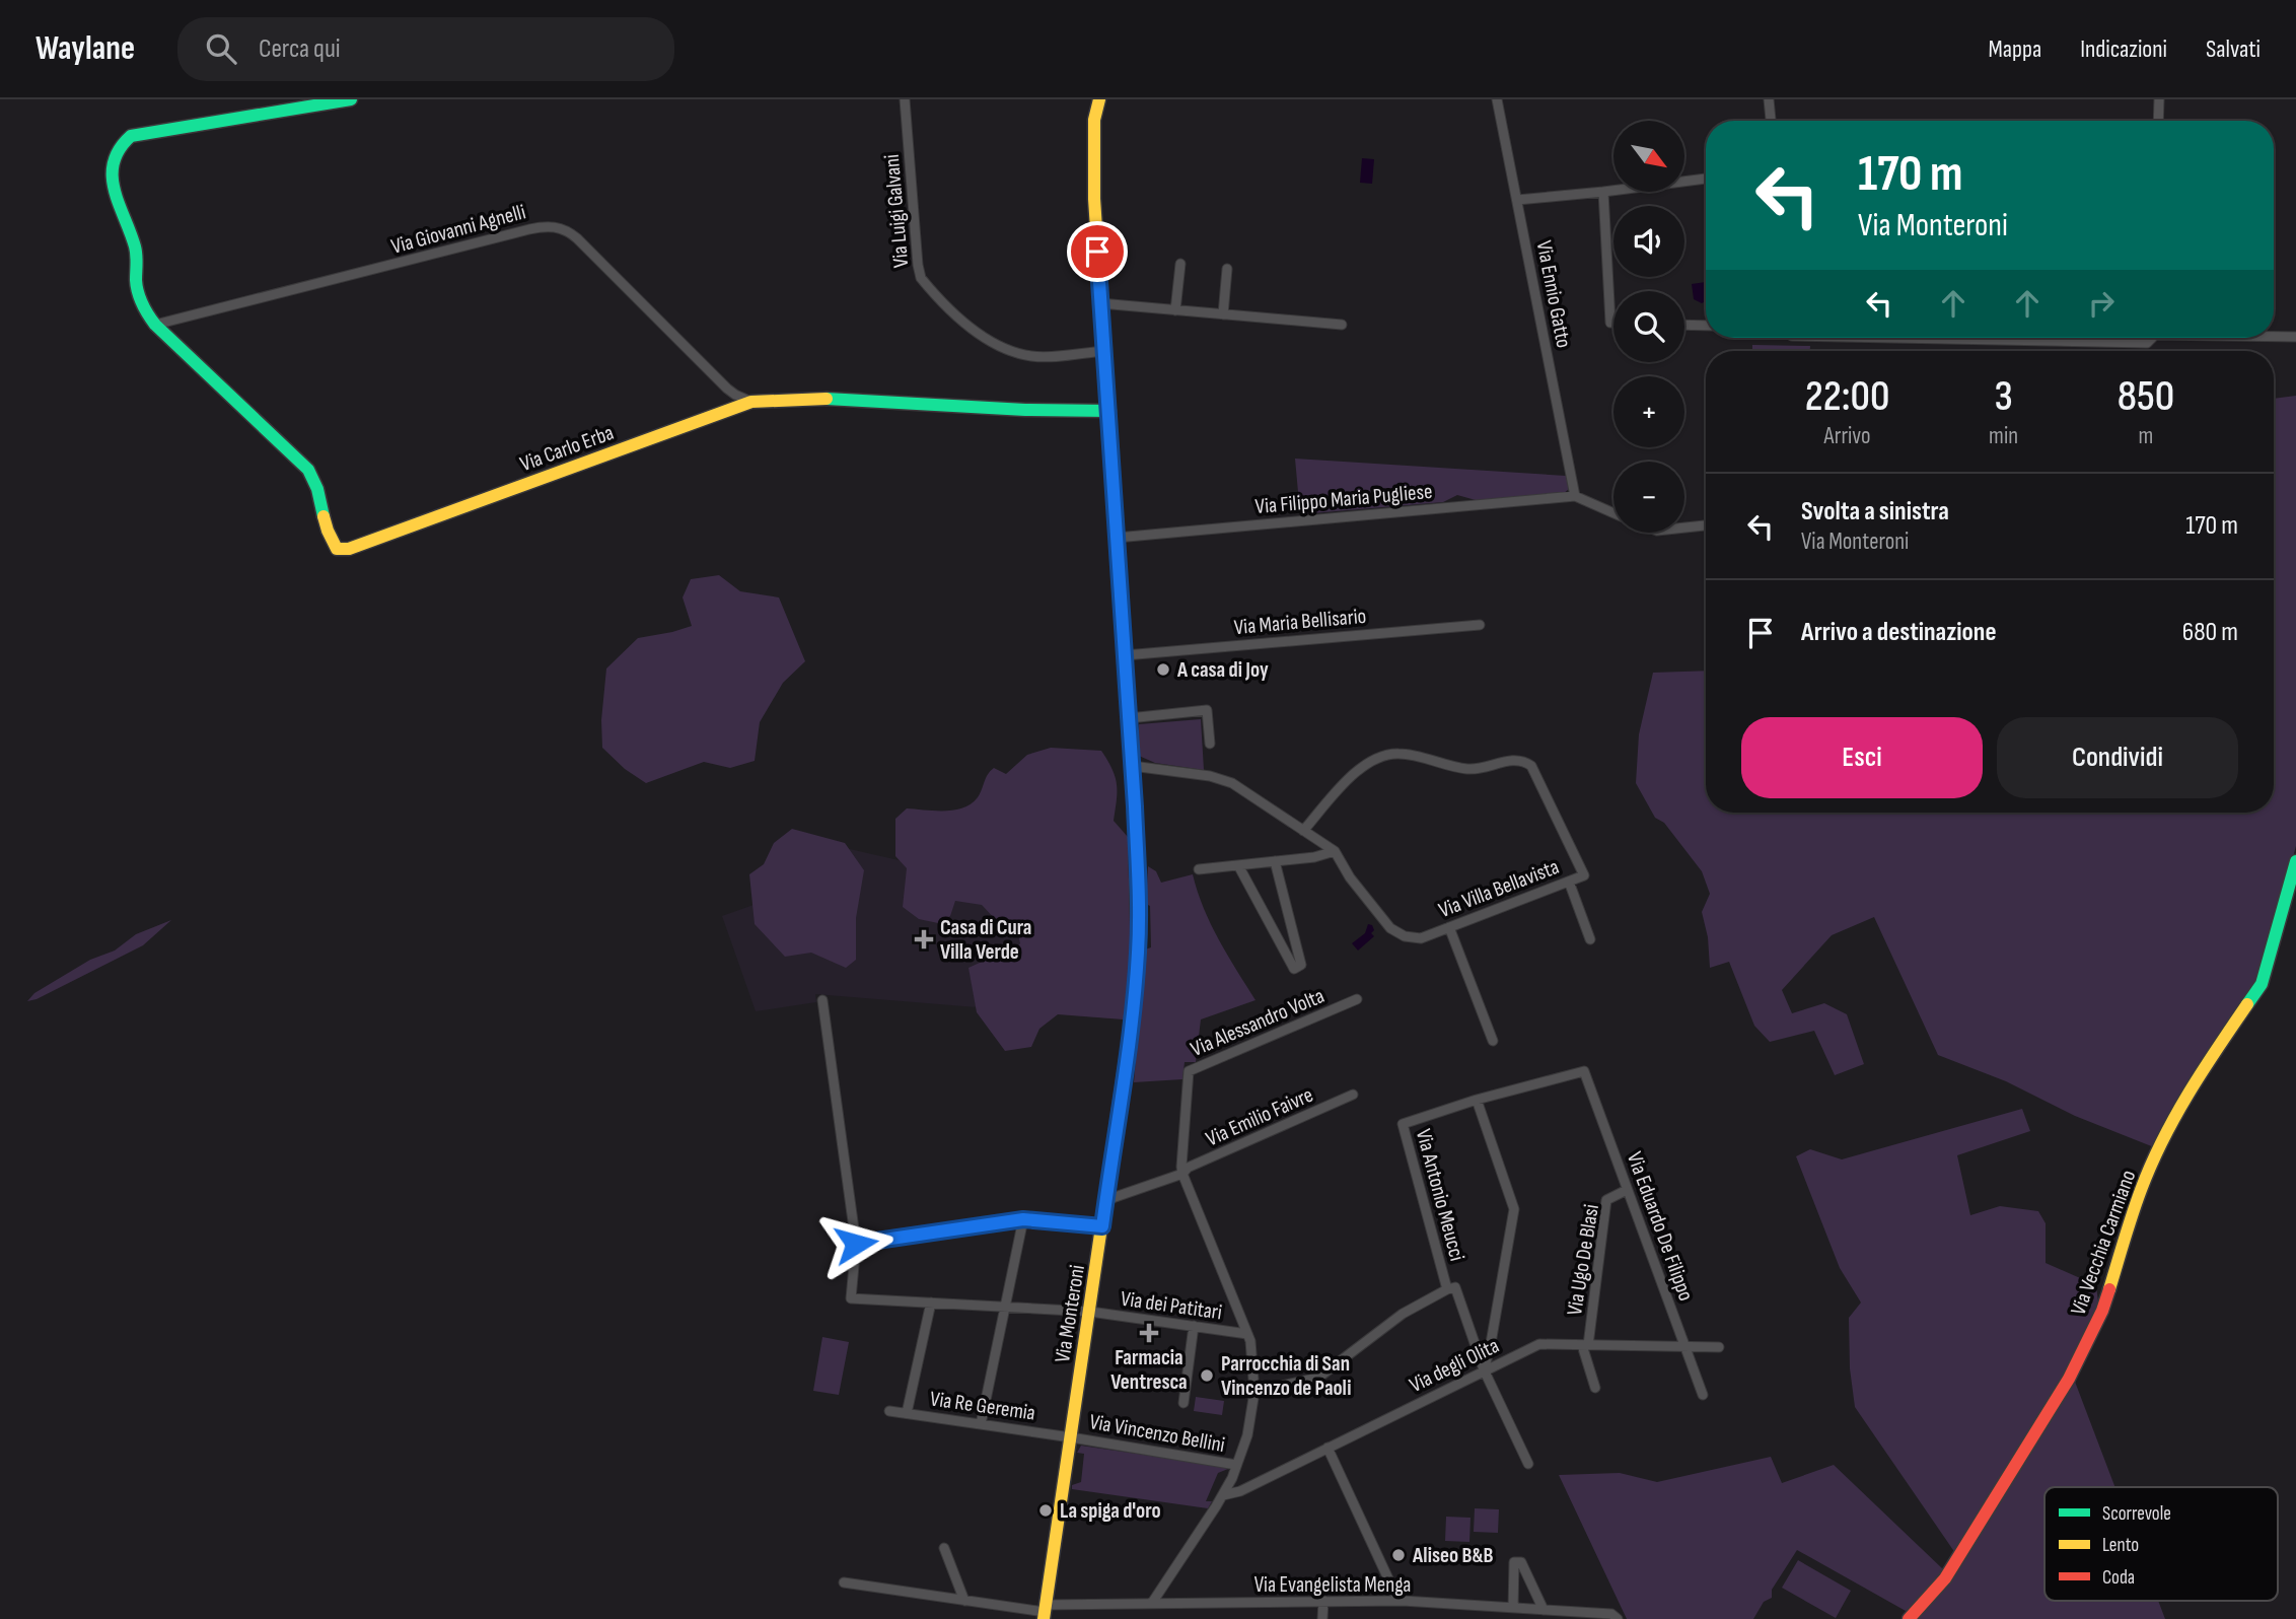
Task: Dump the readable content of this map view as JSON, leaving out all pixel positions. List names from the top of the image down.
{
  "streets": {
    "street": [
      "Via Luigi Galvani",
      "Via Giovanni Agnelli",
      "Via Ennio Gatto",
      "Via Carlo Erba",
      "Via Filippo Maria Pugliese",
      "Via Maria Bellisario",
      "Via Villa Bellavista",
      "Via Alessandro Volta",
      "Via Emilio Faivre",
      "Via Antonio Meucci",
      "Via Eduardo De Filippo",
      "Via Vecchia Carmiano",
      "Via Ugo De Blasi",
      "Via dei Patitari",
      "Via Monteroni",
      "Via degli Olita",
      "Via Re Geremia",
      "Via Vincenzo Bellini",
      "Via Evangelista Menga"
    ]
  },
  "crossings": [
    ["Via Luigi Galvani", "Via Monteroni"],
    ["Via Giovanni Agnelli", "Via Carlo Erba"],
    ["Via Ennio Gatto", "Via Filippo Maria Pugliese"],
    ["Via Carlo Erba", "Via Monteroni"],
    ["Via Filippo Maria Pugliese", "Via Monteroni"],
    ["Via Maria Bellisario", "Via Monteroni"],
    ["Via Villa Bellavista", "Via Monteroni"],
    ["Via Alessandro Volta", "Via Emilio Faivre"],
    ["Via Emilio Faivre", "Via Monteroni"],
    ["Via Antonio Meucci", "Via Eduardo De Filippo"],
    ["Via Antonio Meucci", "Via degli Olita"],
    ["Via Eduardo De Filippo", "Via Ugo De Blasi"],
    ["Via Eduardo De Filippo", "Via degli Olita"],
    ["Via Ugo De Blasi", "Via degli Olita"],
    ["Via dei Patitari", "Via Monteroni"],
    ["Via Monteroni", "Via Re Geremia"],
    ["Via Monteroni", "Via Vincenzo Bellini"],
    ["Via Monteroni", "Via Evangelista Menga"],
    ["Via Re Geremia", "Via Vincenzo Bellini"]
  ],
  "places": {
    "other": [
      "A casa di Joy",
      "Parrocchia di San Vincenzo de Paoli",
      "La spiga d'oro",
      "Aliseo B&B"
    ],
    "health": ["Casa di Cura Villa Verde", "Farmacia Ventresca"]
  },
  "legend": ["Scorrevole", "Lento", "Coda"],
  "north": "bottom right",
  "page": {
    "header": "Waylane",
    "search": "Cerca qui",
    "nav": ["Mappa", "Indicazioni", "Salvati"],
    "map_buttons": ["+", "−"],
    "turn": ["170 m", "Via Monteroni"],
    "eta": [
      "22:00",
      "Arrivo",
      "3",
      "min",
      "850",
      "m"
    ],
    "list": [
      {
        "name": "Svolta a sinistra",
        "note": "Via Monteroni",
        "value": "170 m"
      },
      {
        "name": "Arrivo a destinazione",
        "value": "680 m"
      }
    ],
    "buttons": ["Esci", "Condividi"]
  }
}
